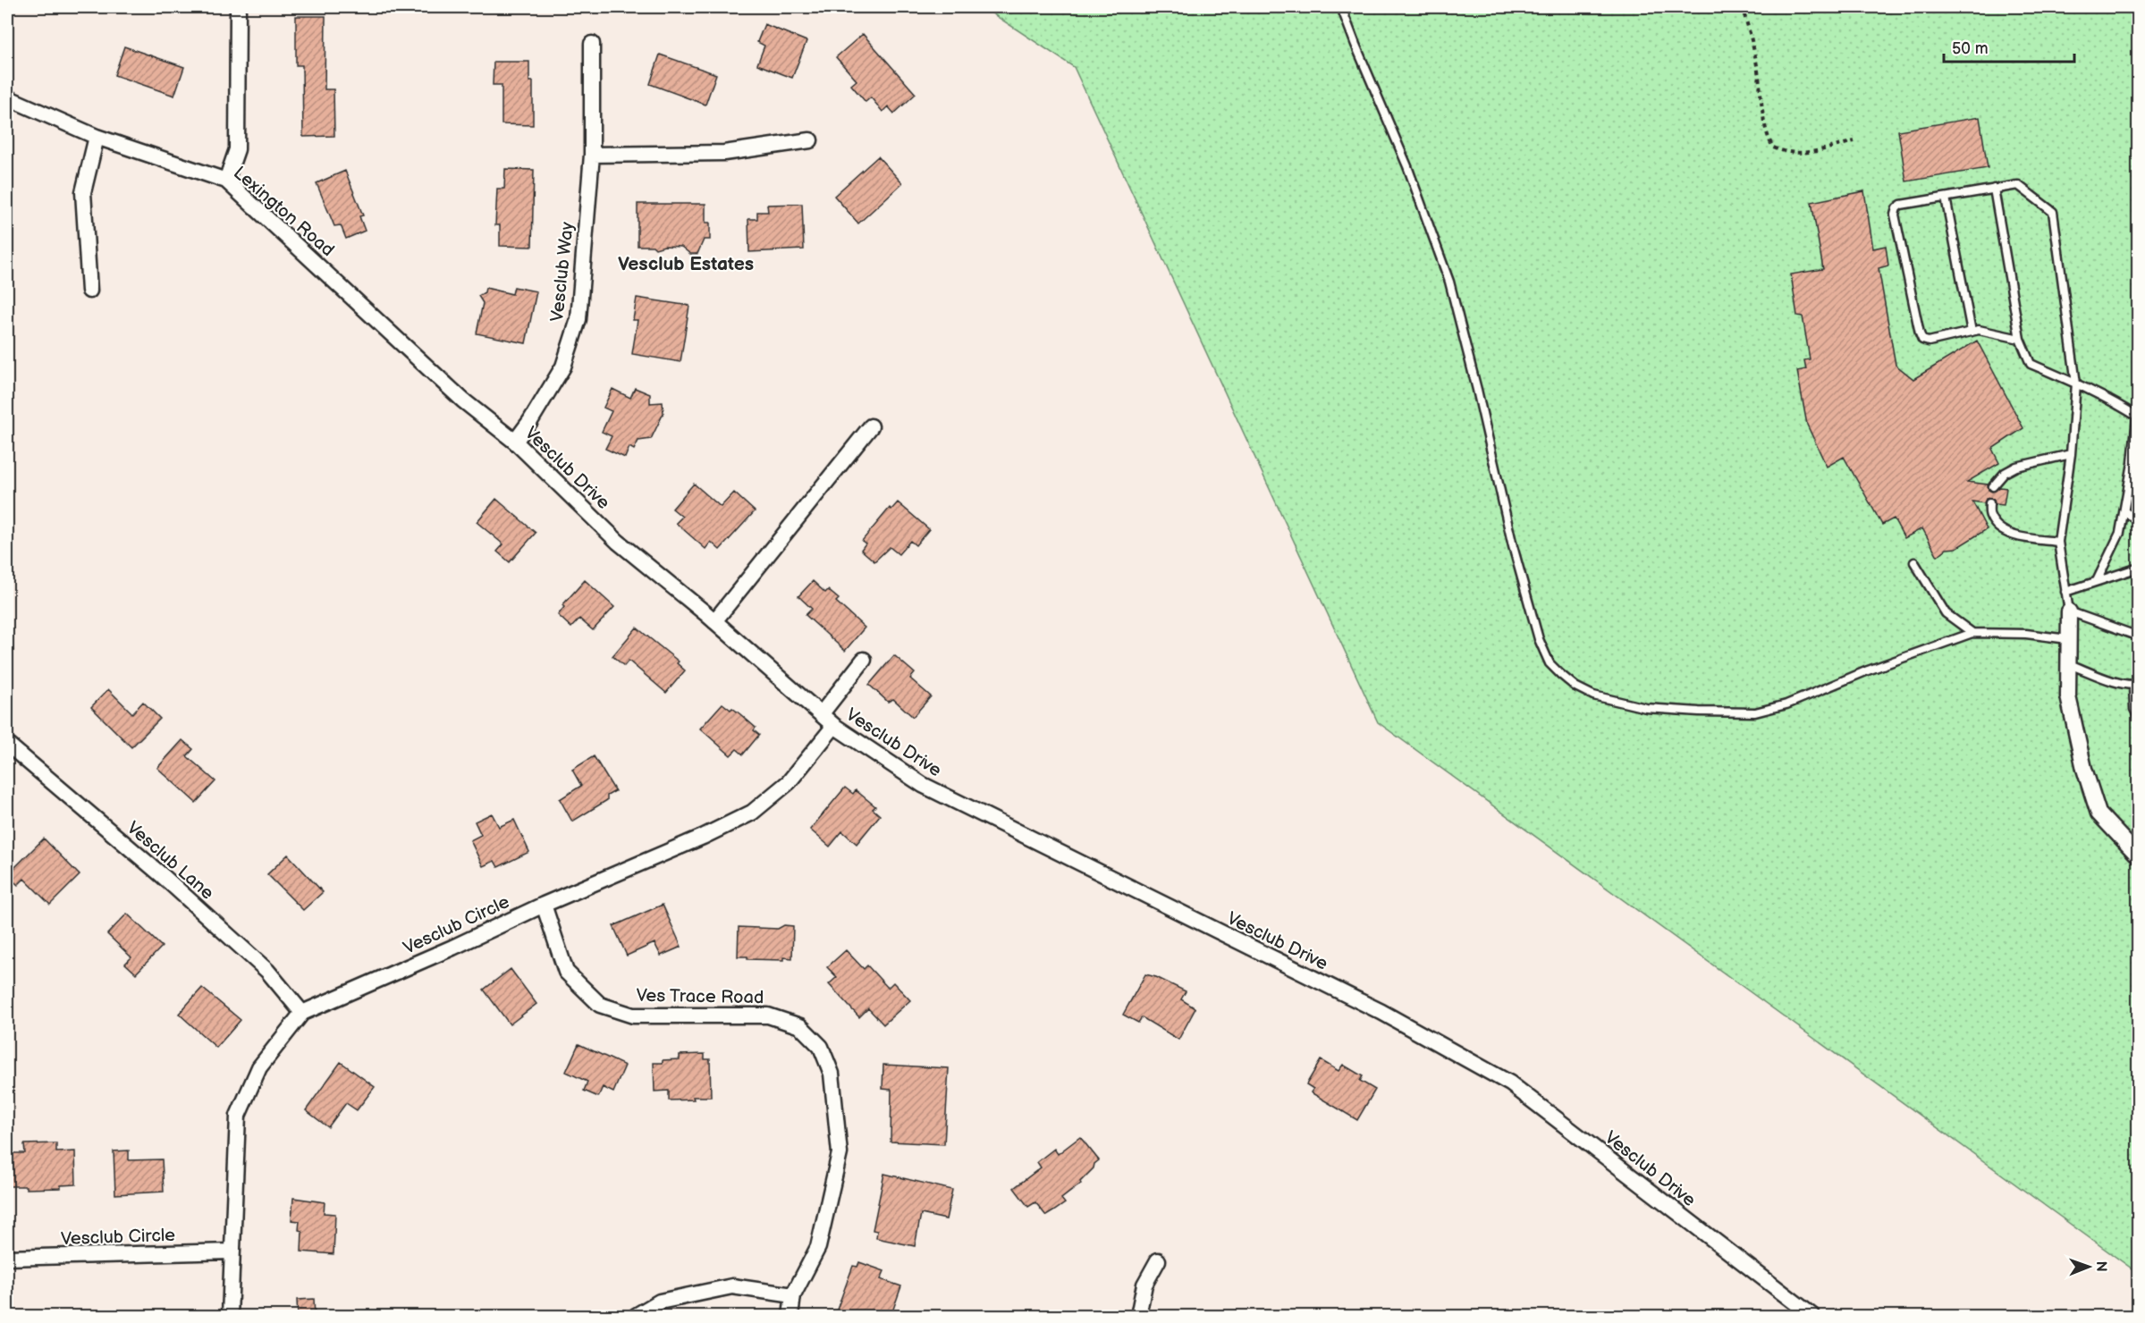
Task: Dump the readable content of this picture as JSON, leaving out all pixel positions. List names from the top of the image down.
{
  "streets": {
    "street": [
      "Lexington Road",
      "Vesclub Way",
      "Vesclub Drive",
      "Vesclub Lane",
      "Vesclub Circle",
      "Ves Trace Road"
    ]
  },
  "crossings": [
    ["Lexington Road", "Vesclub Drive"],
    ["Vesclub Way", "Vesclub Drive"],
    ["Vesclub Drive", "Vesclub Circle"],
    ["Vesclub Lane", "Vesclub Circle"],
    ["Vesclub Circle", "Ves Trace Road"]
  ],
  "districts": ["Vesclub Estates"],
  "scale_bar": "50 m",
  "north": "right"
}
